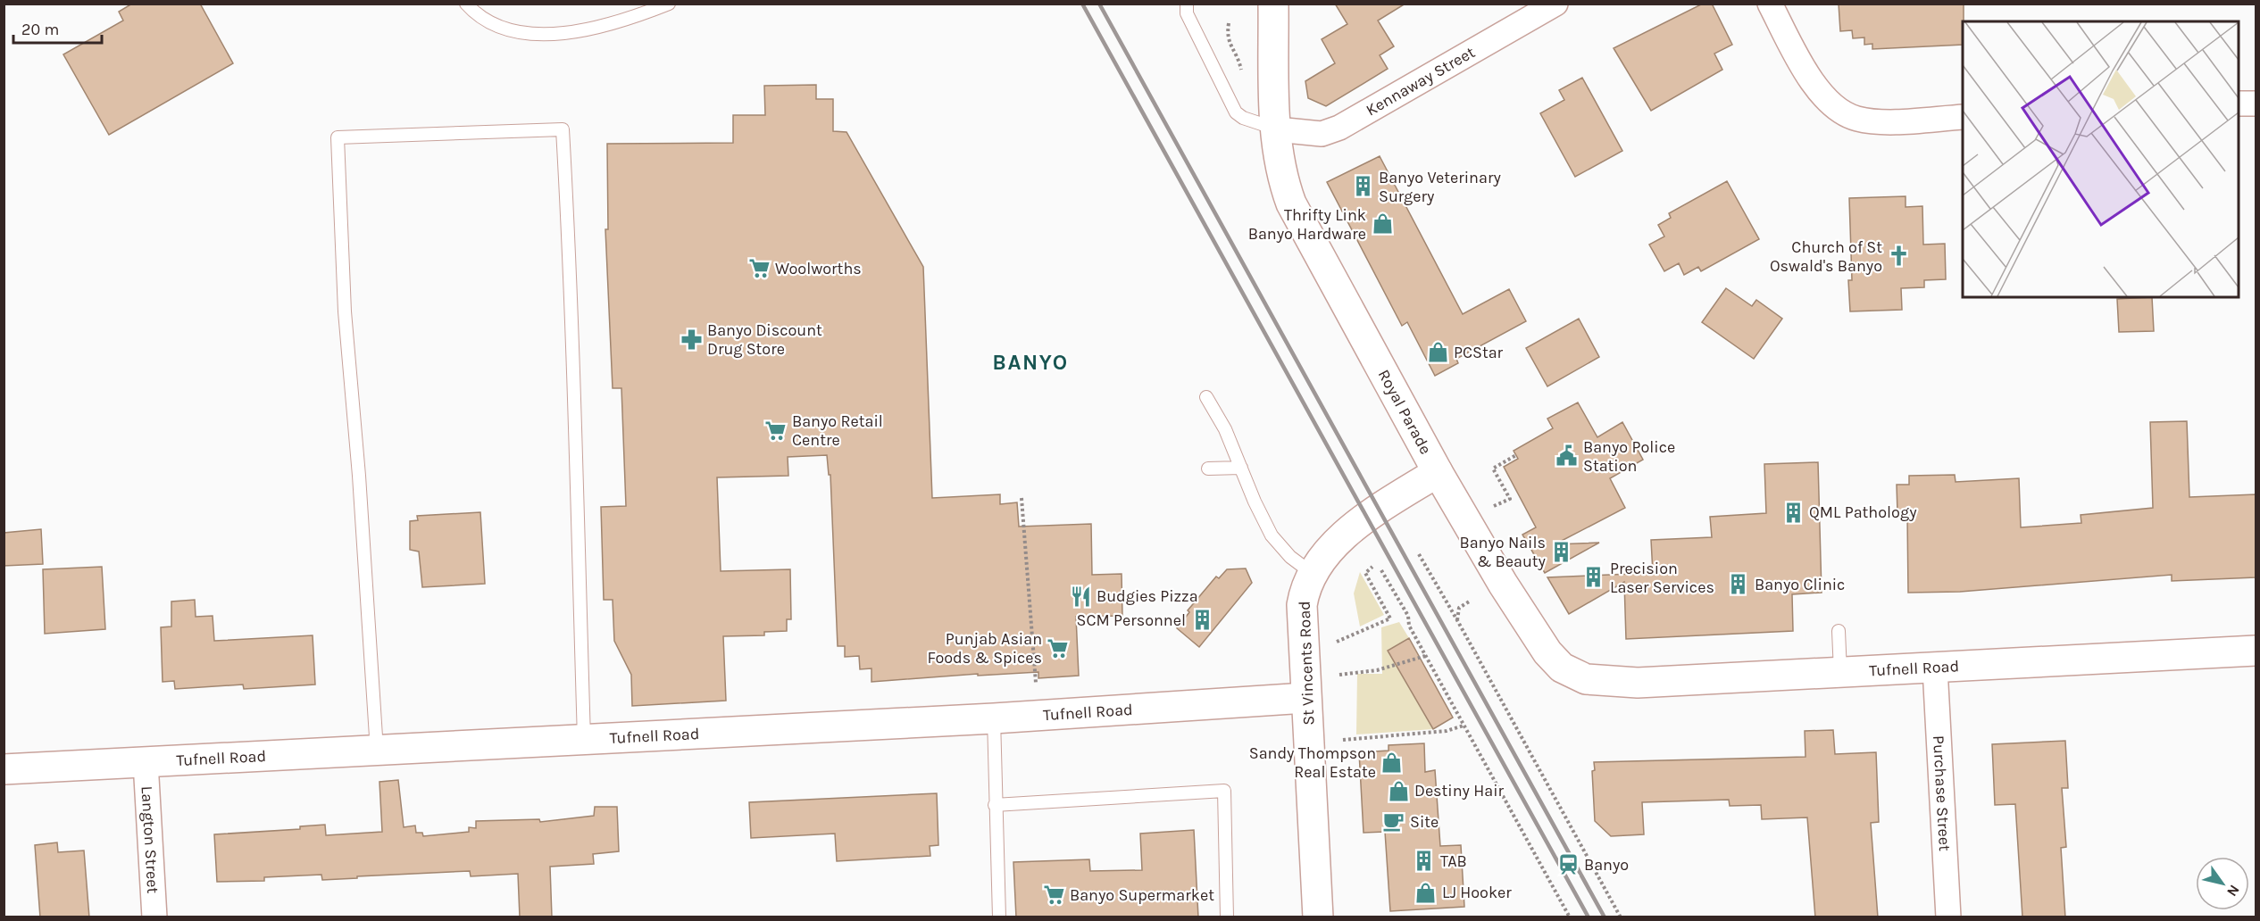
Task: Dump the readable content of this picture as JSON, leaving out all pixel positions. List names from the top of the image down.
{
  "streets": {
    "street": [
      "Kennaway Street",
      "Royal Parade",
      "St Vincents Road",
      "Tufnell Road",
      "Purchase Street",
      "Langton Street"
    ]
  },
  "crossings": [
    ["Kennaway Street", "Royal Parade"],
    ["Royal Parade", "St Vincents Road"],
    ["Royal Parade", "Tufnell Road"],
    ["St Vincents Road", "Tufnell Road"],
    ["Tufnell Road", "Purchase Street"],
    ["Tufnell Road", "Langton Street"]
  ],
  "districts": ["BANYO"],
  "places": {
    "building": [
      "Banyo Veterinary Surgery",
      "QML Pathology",
      "Banyo Nails & Beauty",
      "Precision Laser Services",
      "Banyo Clinic",
      "SCM Personnel",
      "TAB"
    ],
    "shop": [
      "Thrifty Link Banyo Hardware",
      "PCStar",
      "Sandy Thompson Real Estate",
      "Destiny Hair",
      "LJ Hooker"
    ],
    "church": ["Church of St Oswald's Banyo"],
    "supermarket": [
      "Woolworths",
      "Banyo Retail Centre",
      "Punjab Asian Foods & Spices",
      "Banyo Supermarket"
    ],
    "pharmacy": ["Banyo Discount Drug Store"],
    "public building": ["Banyo Police Station"],
    "restaurant": ["Budgies Pizza"],
    "cafe": ["Site"],
    "station": ["Banyo"]
  },
  "scale_bar": "20 m",
  "north": "bottom right"
}
